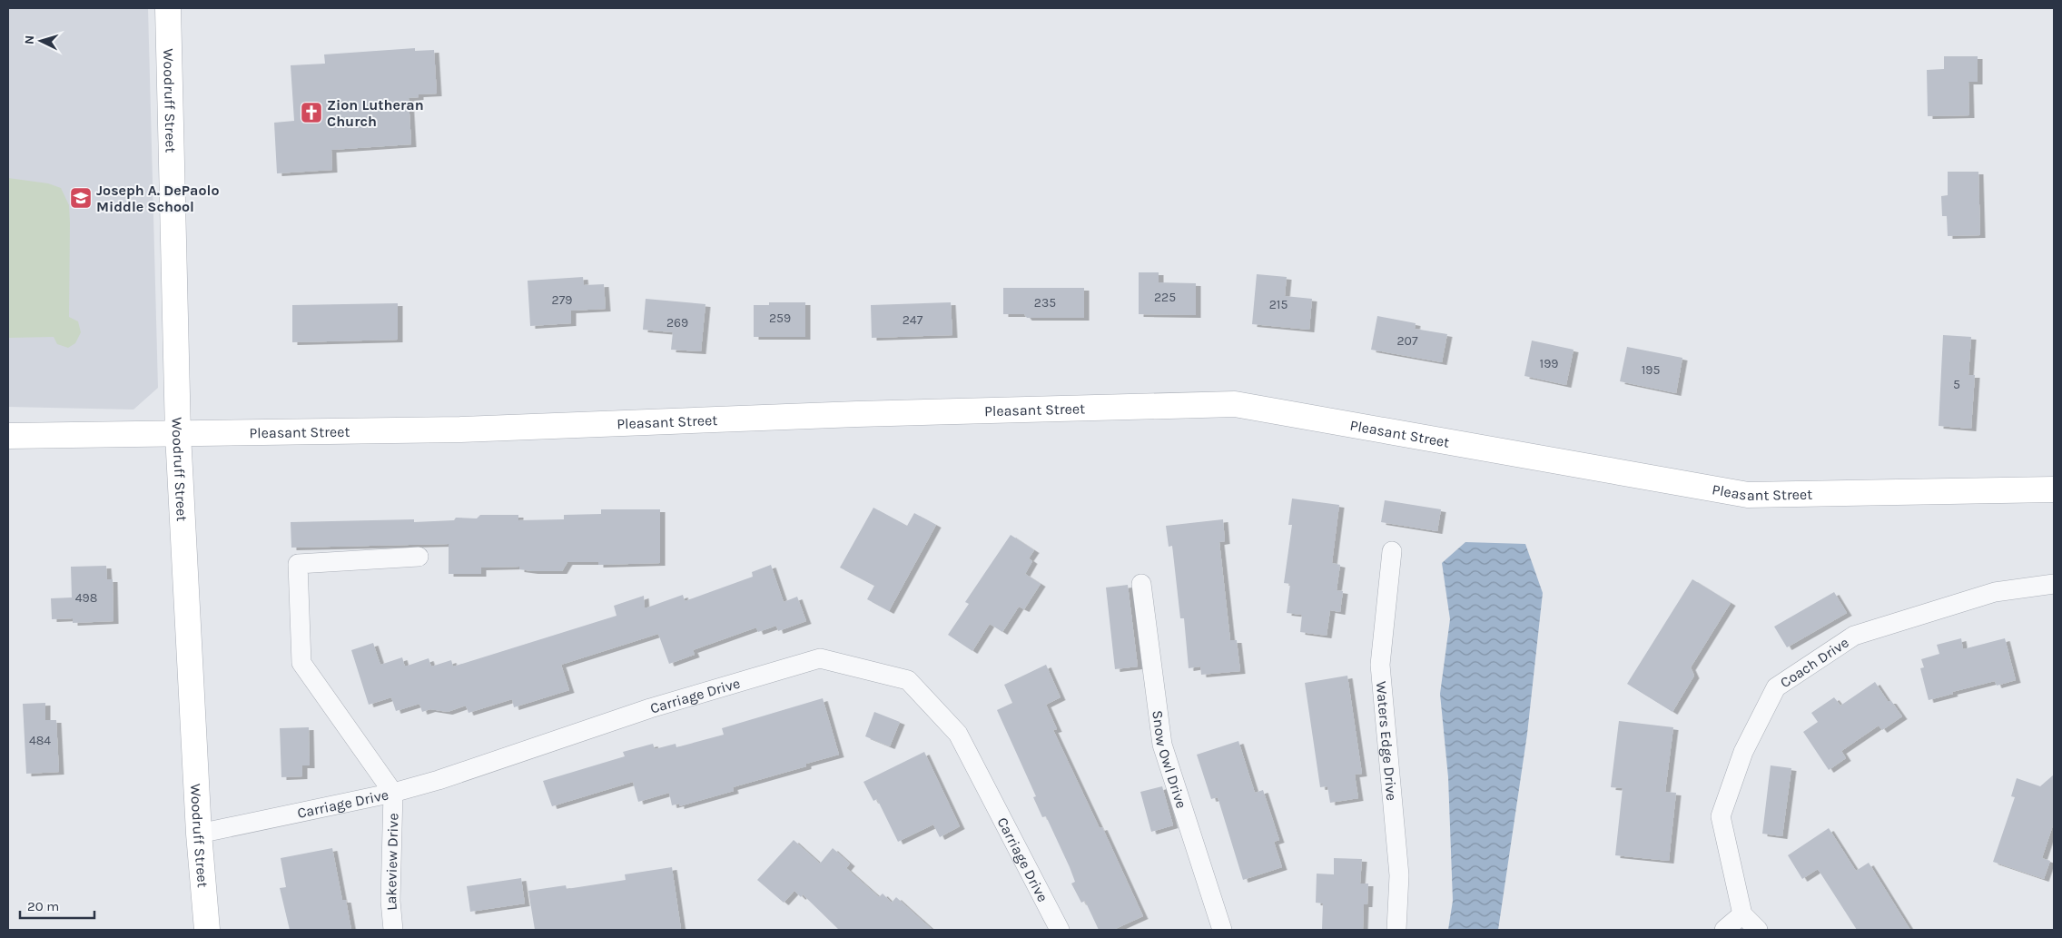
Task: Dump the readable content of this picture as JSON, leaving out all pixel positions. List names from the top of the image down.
{
  "streets": {
    "street": [
      "Woodruff Street",
      "Pleasant Street",
      "Coach Drive",
      "Carriage Drive",
      "Waters Edge Drive",
      "Snow Owl Drive",
      "Lakeview Drive"
    ]
  },
  "crossings": [
    ["Woodruff Street", "Pleasant Street"],
    ["Woodruff Street", "Carriage Drive"],
    ["Carriage Drive", "Lakeview Drive"]
  ],
  "places": {
    "church": ["Zion Lutheran Church"],
    "school or university": ["Joseph A. DePaolo Middle School"]
  },
  "house_numbers": [
    "225",
    "279",
    "235",
    "215",
    "259",
    "247",
    "269",
    "207",
    "199",
    "195",
    "5",
    "498",
    "484"
  ],
  "scale_bar": "20 m",
  "north": "left"
}
